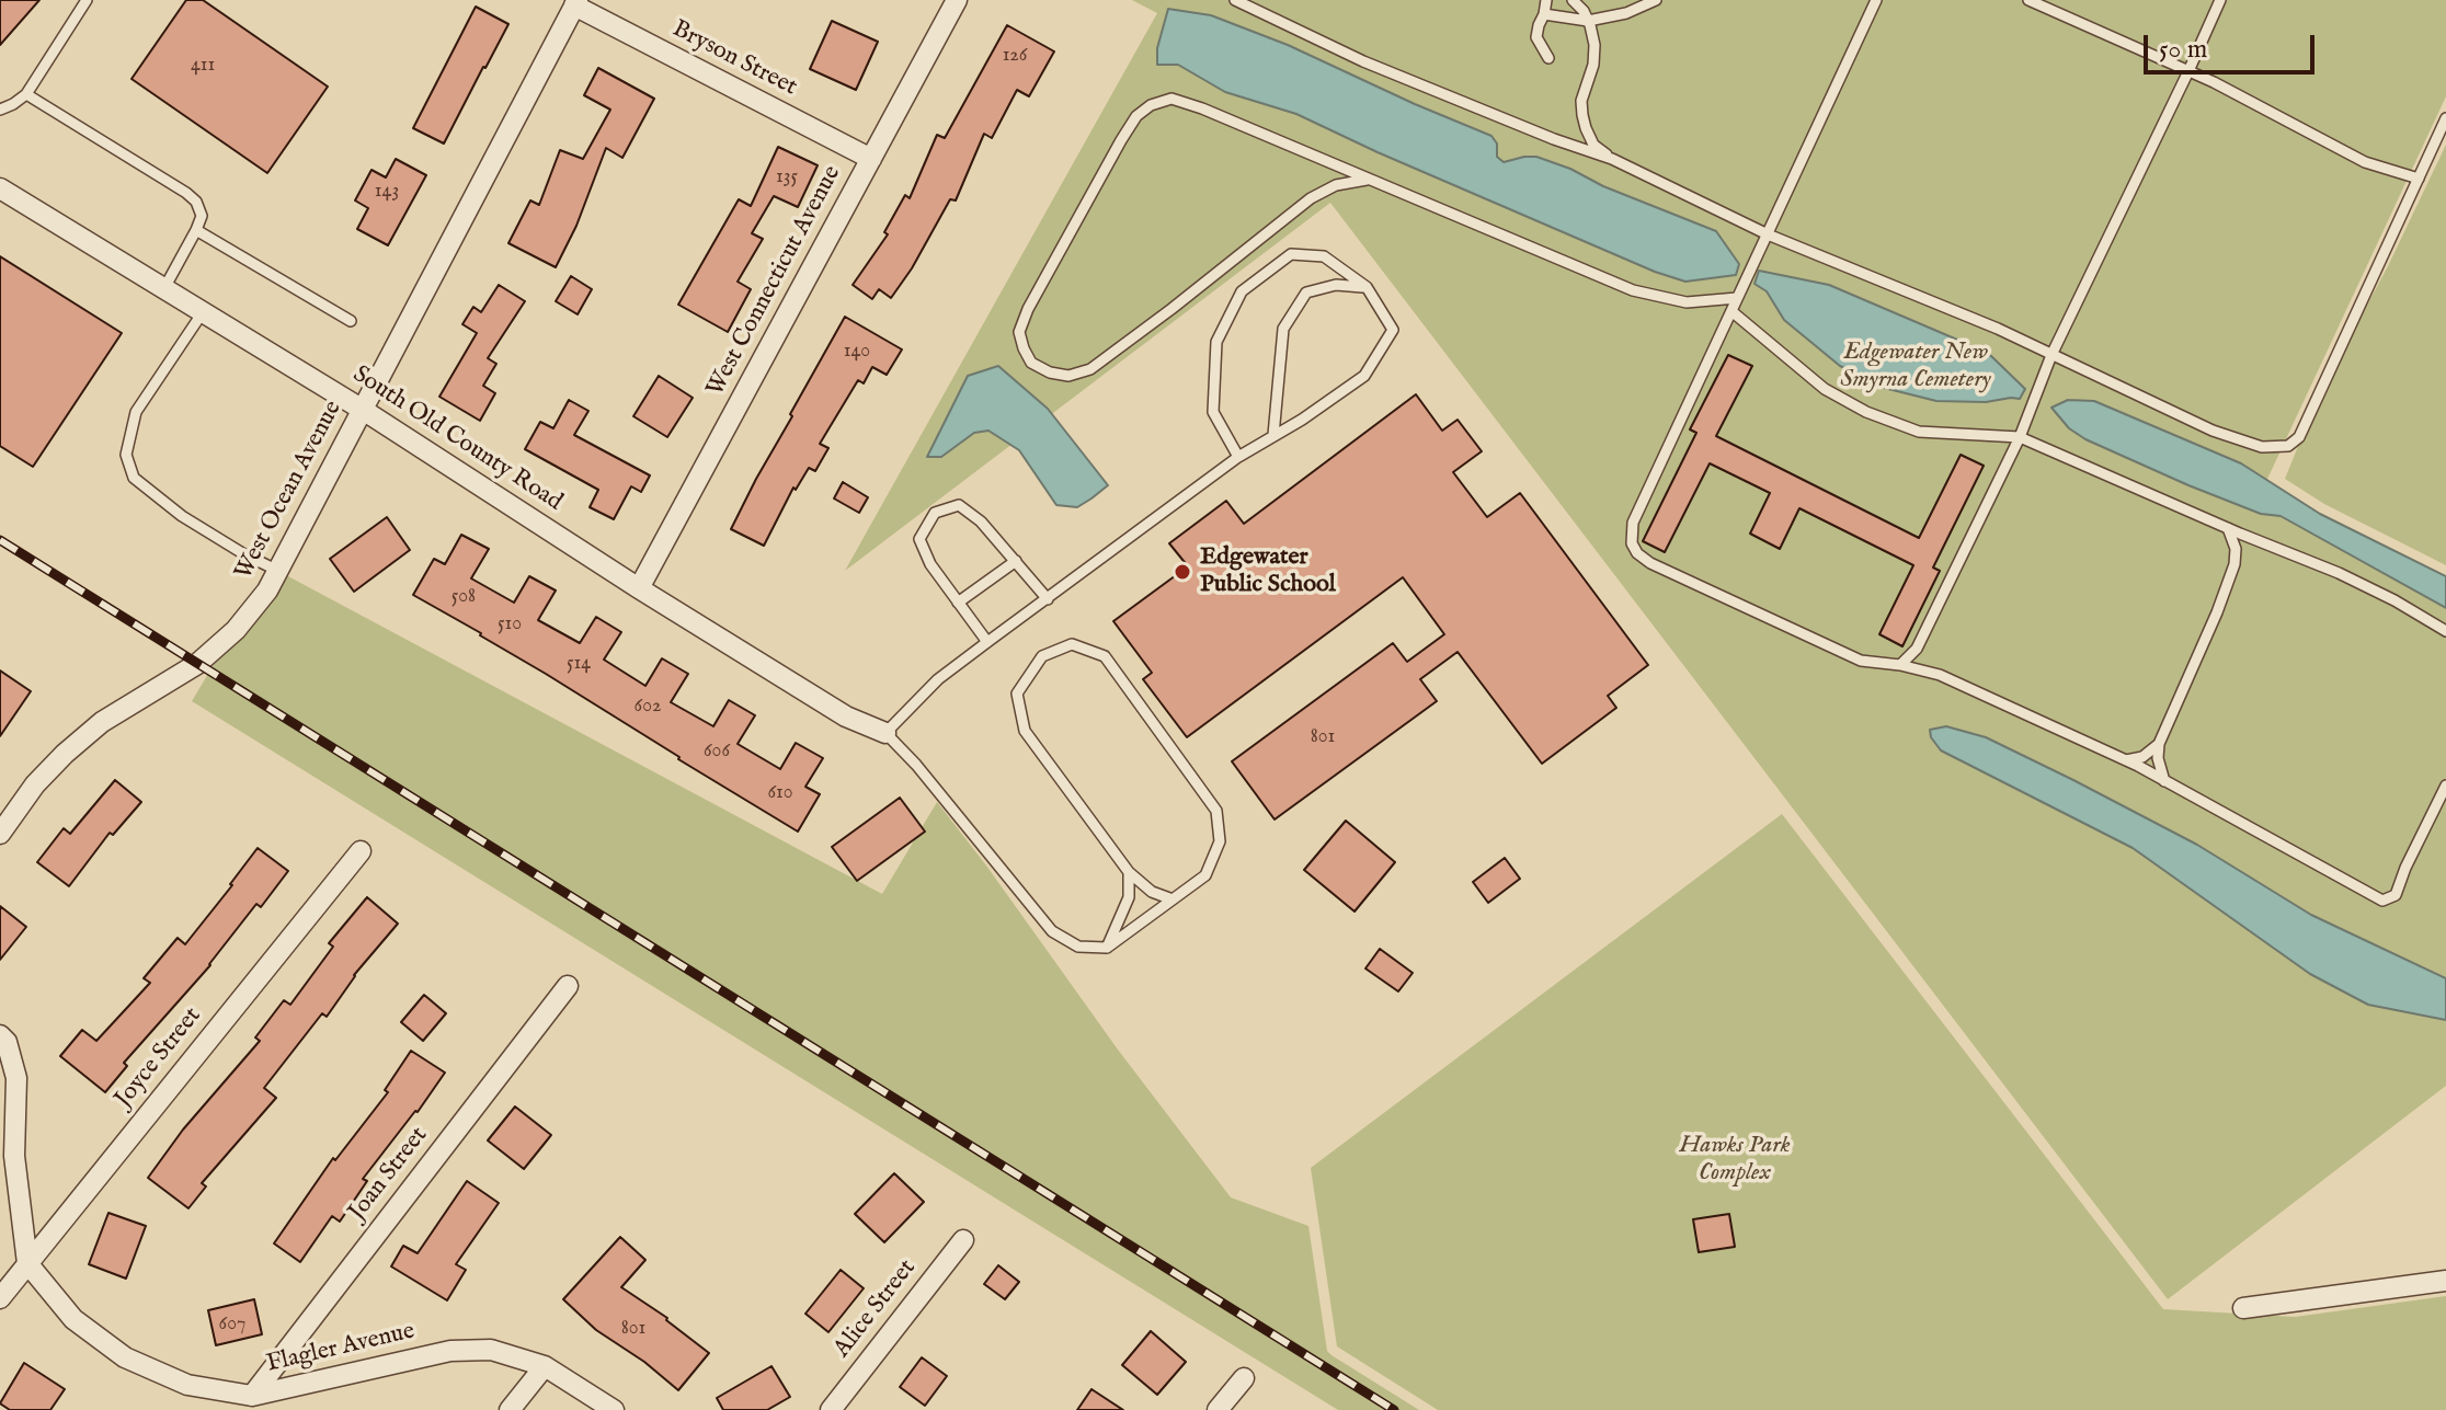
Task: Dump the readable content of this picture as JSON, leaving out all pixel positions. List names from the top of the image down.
{
  "streets": {
    "street": [
      "Bryson Street",
      "West Connecticut Avenue",
      "South Old County Road",
      "West Ocean Avenue",
      "Joyce Street",
      "Joan Street",
      "Alice Street",
      "Flagler Avenue"
    ]
  },
  "crossings": [
    ["Bryson Street", "West Connecticut Avenue"],
    ["Bryson Street", "West Ocean Avenue"],
    ["West Connecticut Avenue", "South Old County Road"],
    ["South Old County Road", "West Ocean Avenue"],
    ["Joyce Street", "Flagler Avenue"],
    ["Joan Street", "Flagler Avenue"]
  ],
  "parks": ["Edgewater New Smyrna Cemetery", "Hawks Park Complex"],
  "places": ["Edgewater Public School"],
  "house_numbers": [
    "126",
    "411",
    "135",
    "143",
    "140",
    "508",
    "510",
    "514",
    "602",
    "801",
    "606",
    "610",
    "607",
    "801"
  ],
  "scale_bar": "50 m"
}
